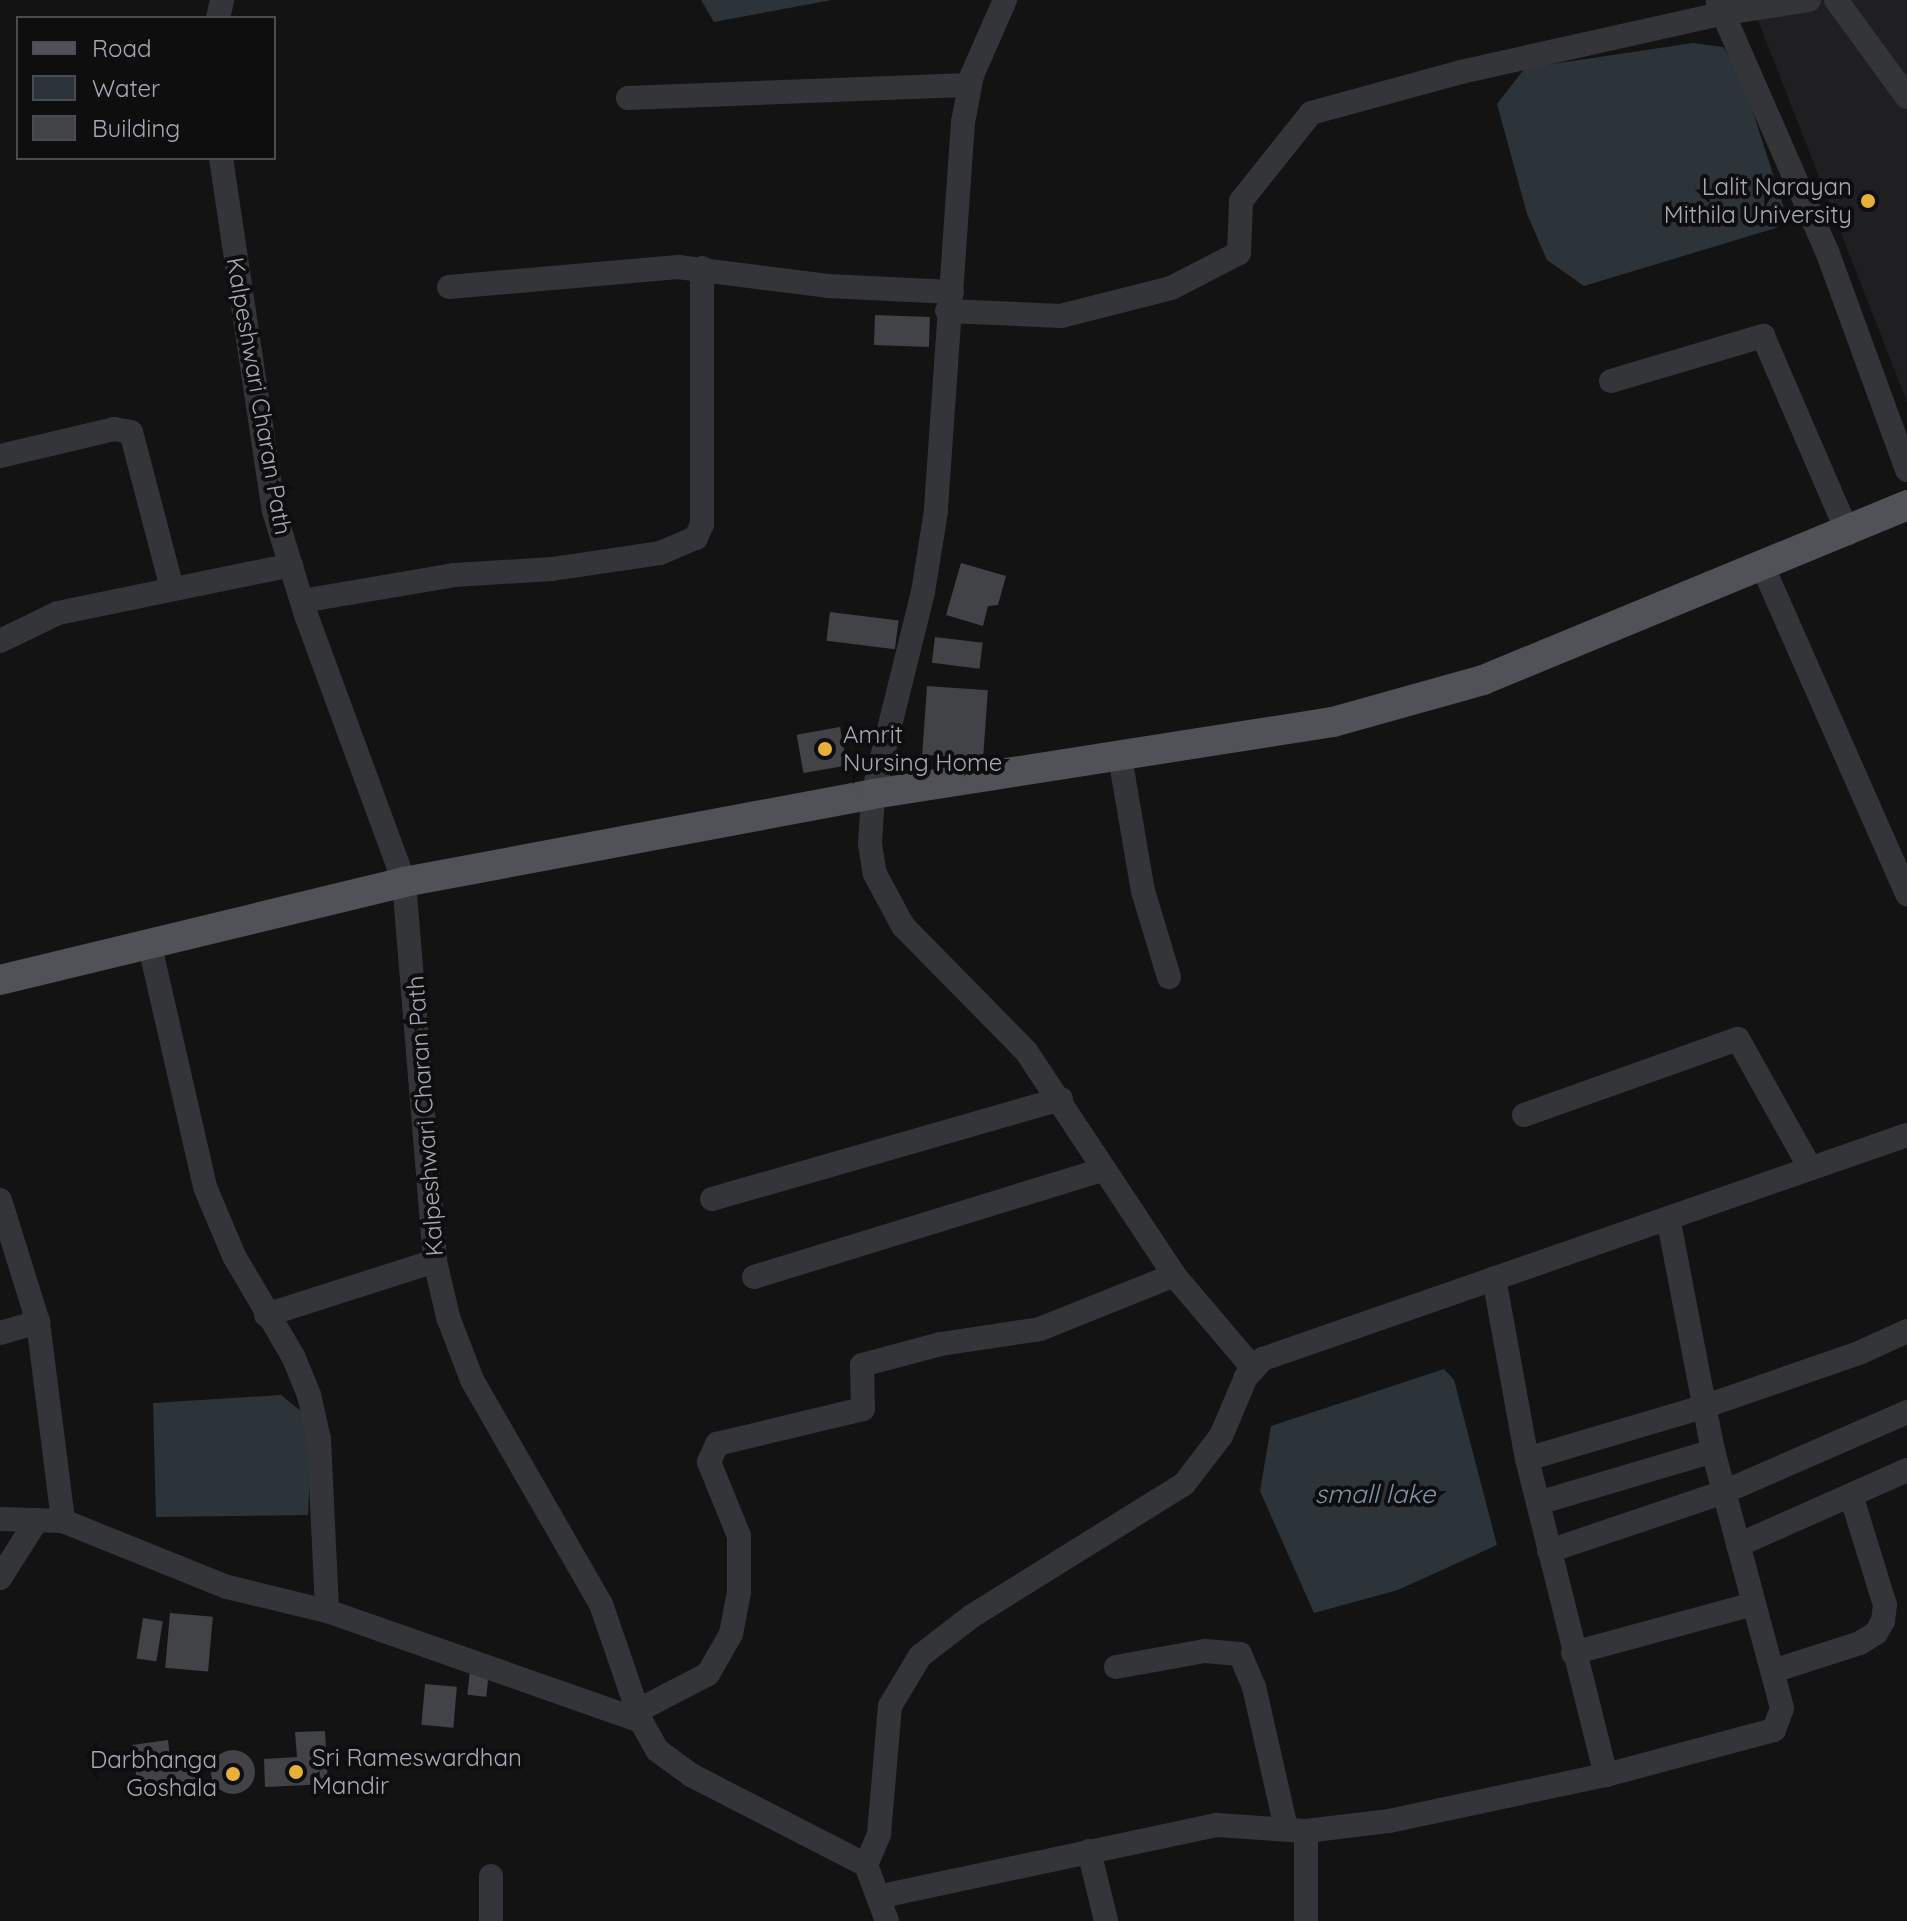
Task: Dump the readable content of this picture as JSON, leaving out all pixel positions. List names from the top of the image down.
{
  "streets": {
    "street": ["Kalpeshwari Charan Path"]
  },
  "water": ["small lake"],
  "places": [
    "Lalit Narayan Mithila University",
    "Amrit Nursing Home",
    "Sri Rameswardhan Mandir",
    "Darbhanga Goshala"
  ],
  "legend": ["Road", "Water", "Building"]
}
